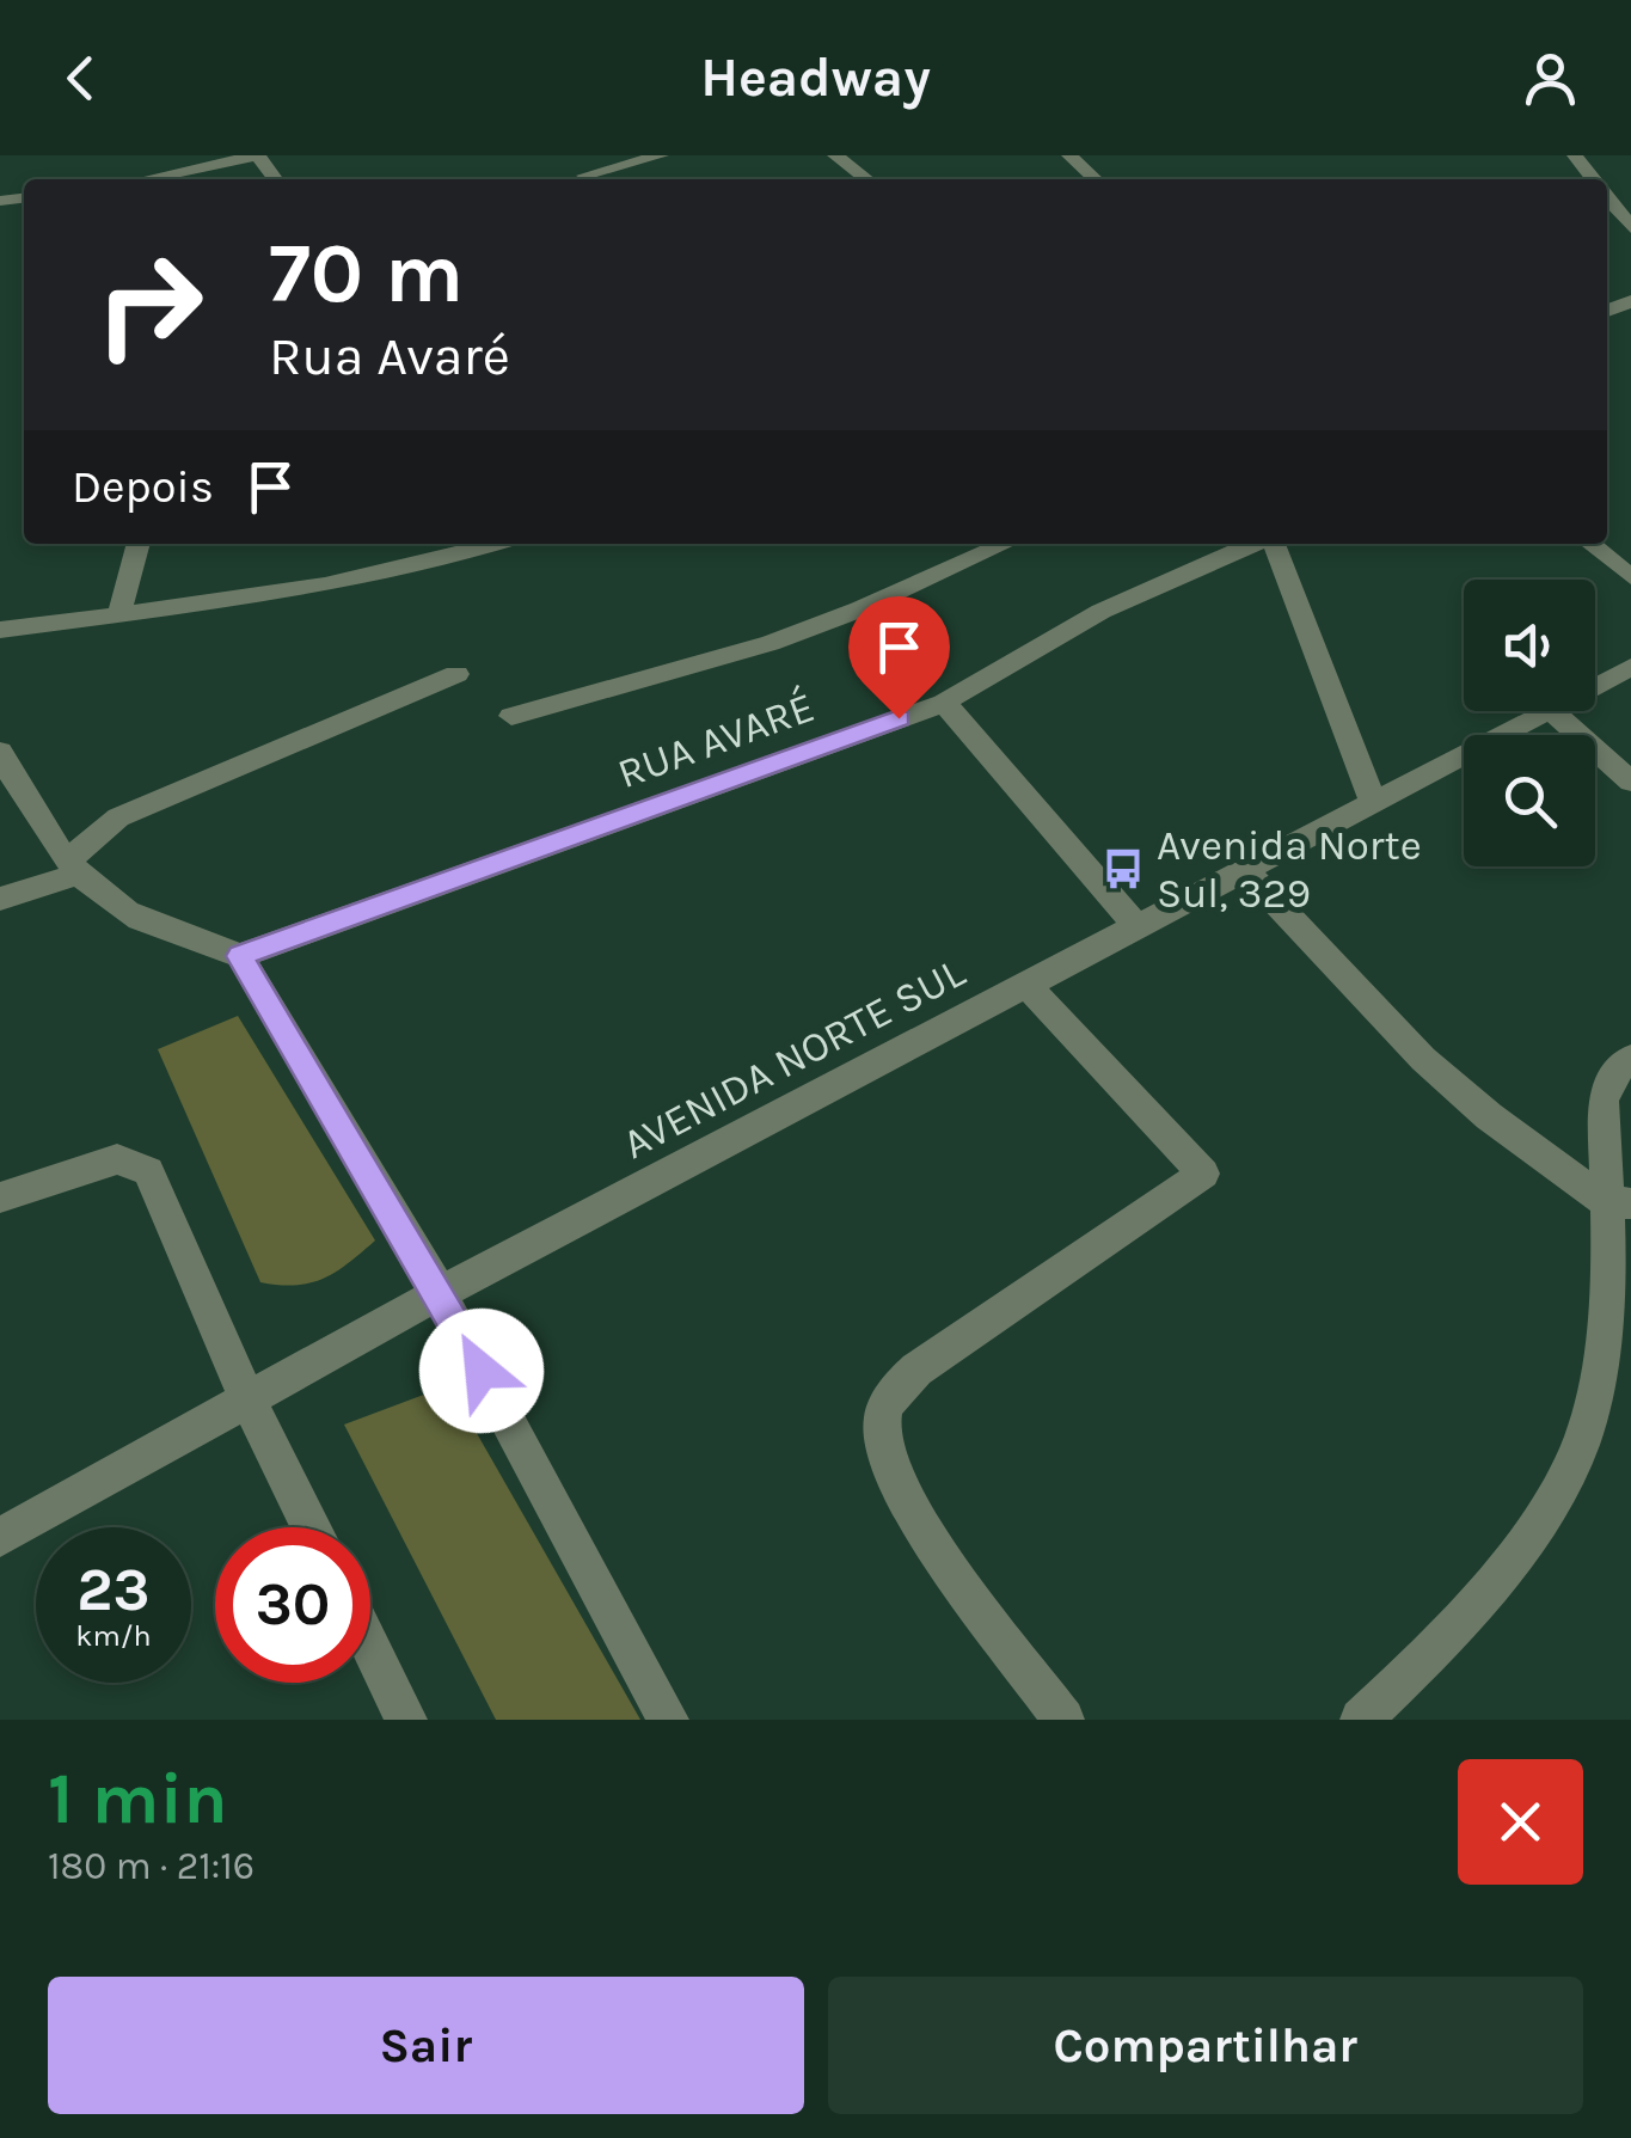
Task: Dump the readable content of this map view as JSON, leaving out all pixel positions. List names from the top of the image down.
{
  "streets": {
    "street": ["RUA AVARÉ", "AVENIDA NORTE SUL"]
  },
  "places": {
    "bus stop": ["Avenida Norte Sul, 329"]
  },
  "page": {
    "header": "Headway",
    "turn": ["70 m", "Rua Avaré"],
    "then": "Depois",
    "speed": "23 km/h",
    "limit": "30",
    "heading": ["1 min", "180 m · 21:16"],
    "buttons": ["Sair", "Compartilhar"]
  }
}
